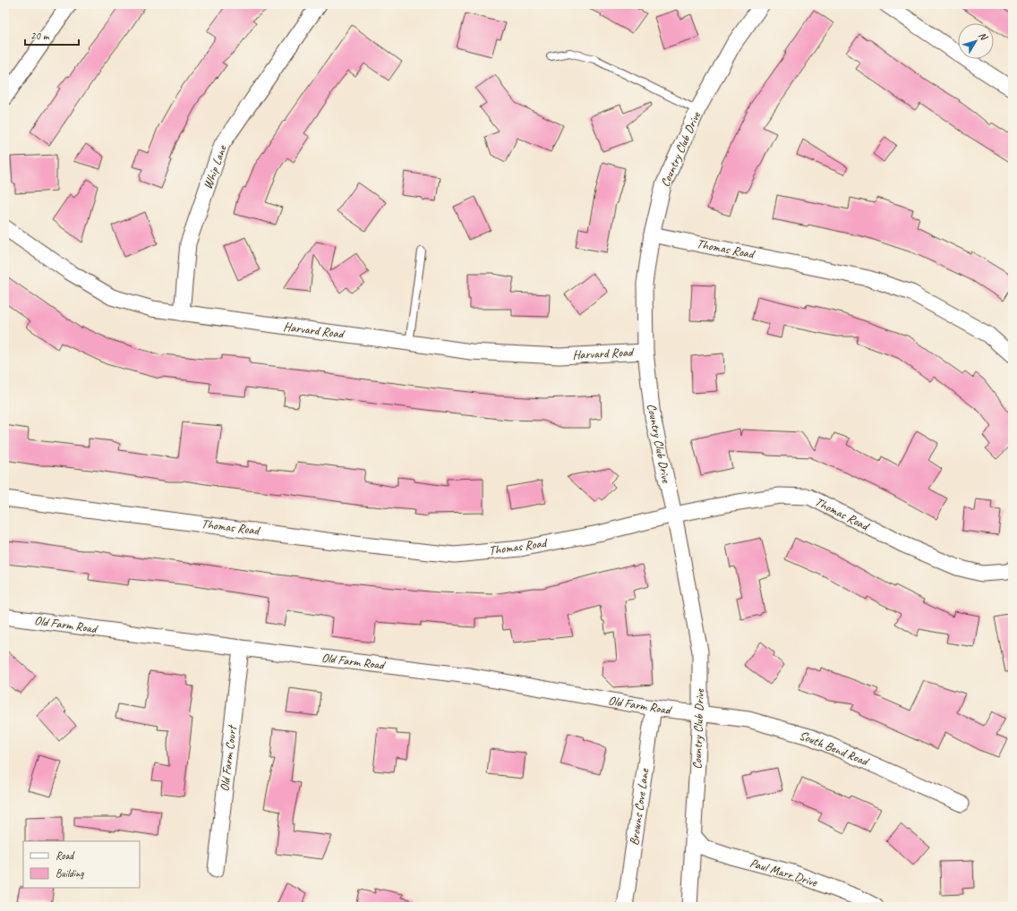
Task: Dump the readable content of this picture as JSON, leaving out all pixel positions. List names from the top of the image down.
{
  "streets": {
    "street": [
      "Country Club Drive",
      "Whip Lane",
      "Thomas Road",
      "Harvard Road",
      "Old Farm Road",
      "South Bend Road",
      "Old Farm Court",
      "Browns Cove Lane",
      "Paul Marr Drive"
    ]
  },
  "crossings": [
    ["Country Club Drive", "Thomas Road"],
    ["Country Club Drive", "Harvard Road"],
    ["Country Club Drive", "Old Farm Road"],
    ["Country Club Drive", "South Bend Road"],
    ["Country Club Drive", "Paul Marr Drive"],
    ["Whip Lane", "Harvard Road"],
    ["Old Farm Road", "South Bend Road"],
    ["Old Farm Road", "Old Farm Court"],
    ["Old Farm Road", "Browns Cove Lane"]
  ],
  "legend": ["Road", "Building"],
  "scale_bar": "20 m",
  "north": "top right"
}
